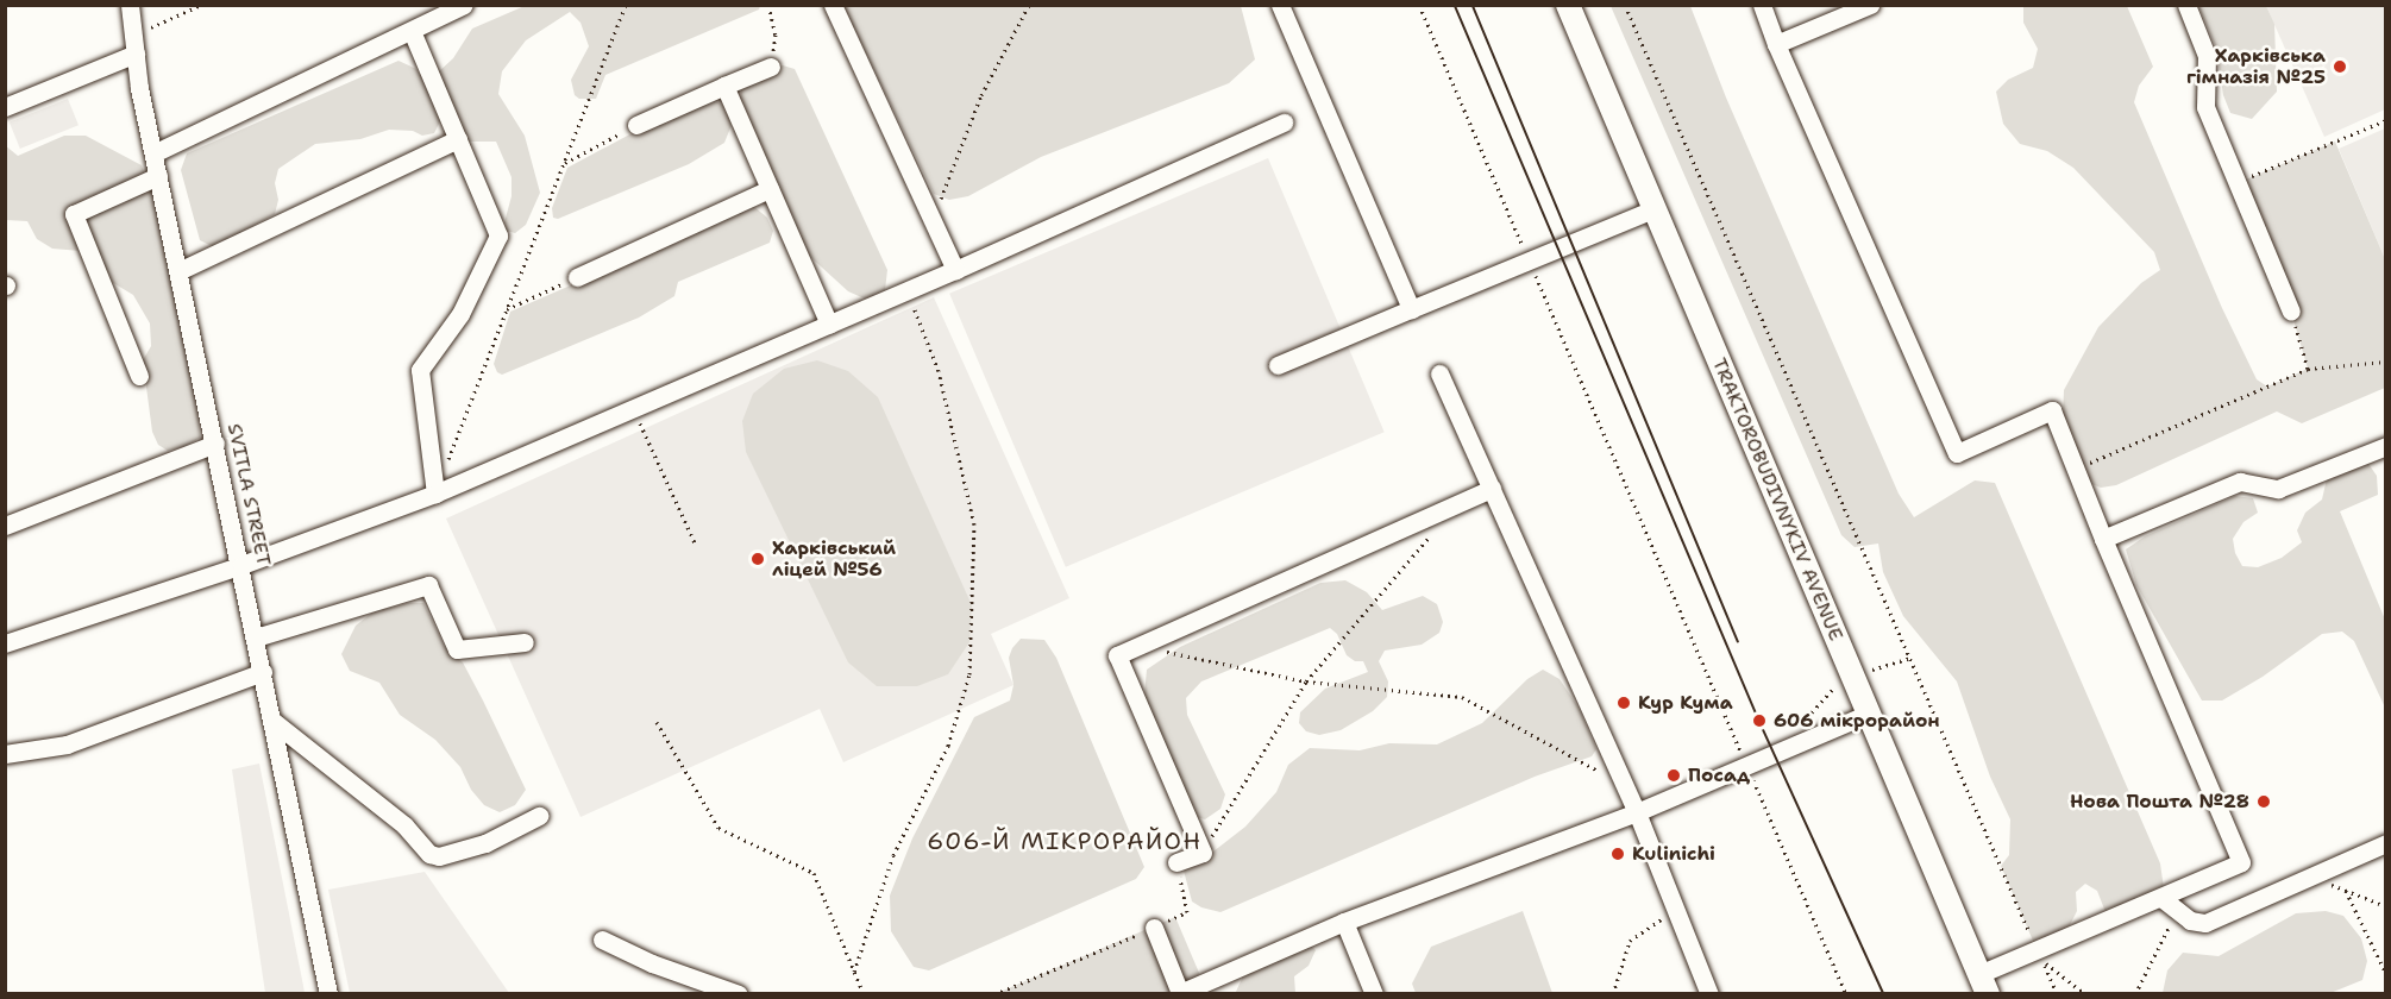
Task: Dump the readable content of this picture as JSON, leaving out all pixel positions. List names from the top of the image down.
{
  "streets": {
    "main road": ["TRAKTOROBUDIVNYKIV AVENUE"],
    "street": ["SVITLA STREET"]
  },
  "districts": ["606-Й МІКРОРАЙОН"],
  "places": [
    "Харківська гімназія №25",
    "Харківський ліцей №56",
    "Кур Кума",
    "606 мікрорайон",
    "Посад",
    "Нова Пошта №28",
    "Kulinichi"
  ]
}
